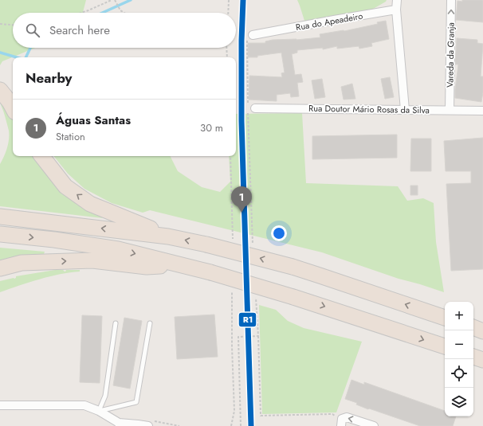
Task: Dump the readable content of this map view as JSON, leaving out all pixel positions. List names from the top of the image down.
{
  "streets": {
    "street": ["Rua do Apeadeiro", "Vareda da Granja", "Rua Doutor Mário Rosas da Silva"]
  },
  "crossings": [
    ["Vareda da Granja", "Rua Doutor Mário Rosas da Silva"]
  ],
  "lines": ["transit line R1"],
  "page": {
    "search": "Search here",
    "heading": "Nearby",
    "list": [
      {
        "mark": "1",
        "name": "Águas Santas",
        "note": "Station",
        "value": "30 m"
      }
    ],
    "pins": "1",
    "map_buttons": ["+", "−"]
  }
}
